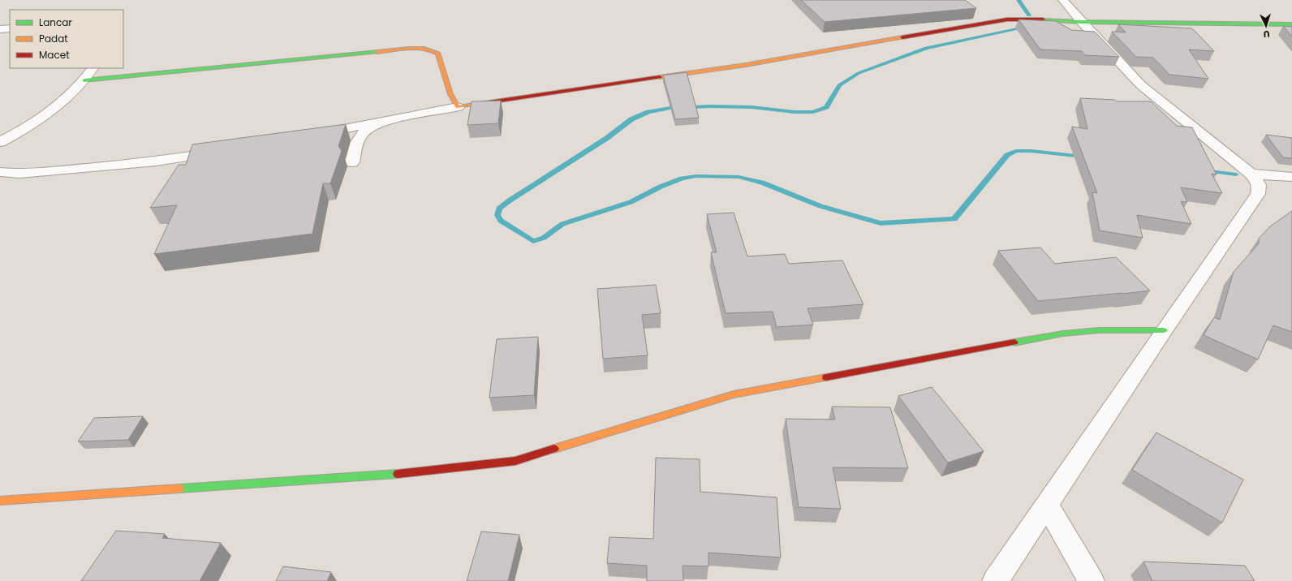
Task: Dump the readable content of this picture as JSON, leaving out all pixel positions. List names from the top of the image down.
{
  "legend": ["Lancar", "Padat", "Macet"],
  "north": "bottom"
}
